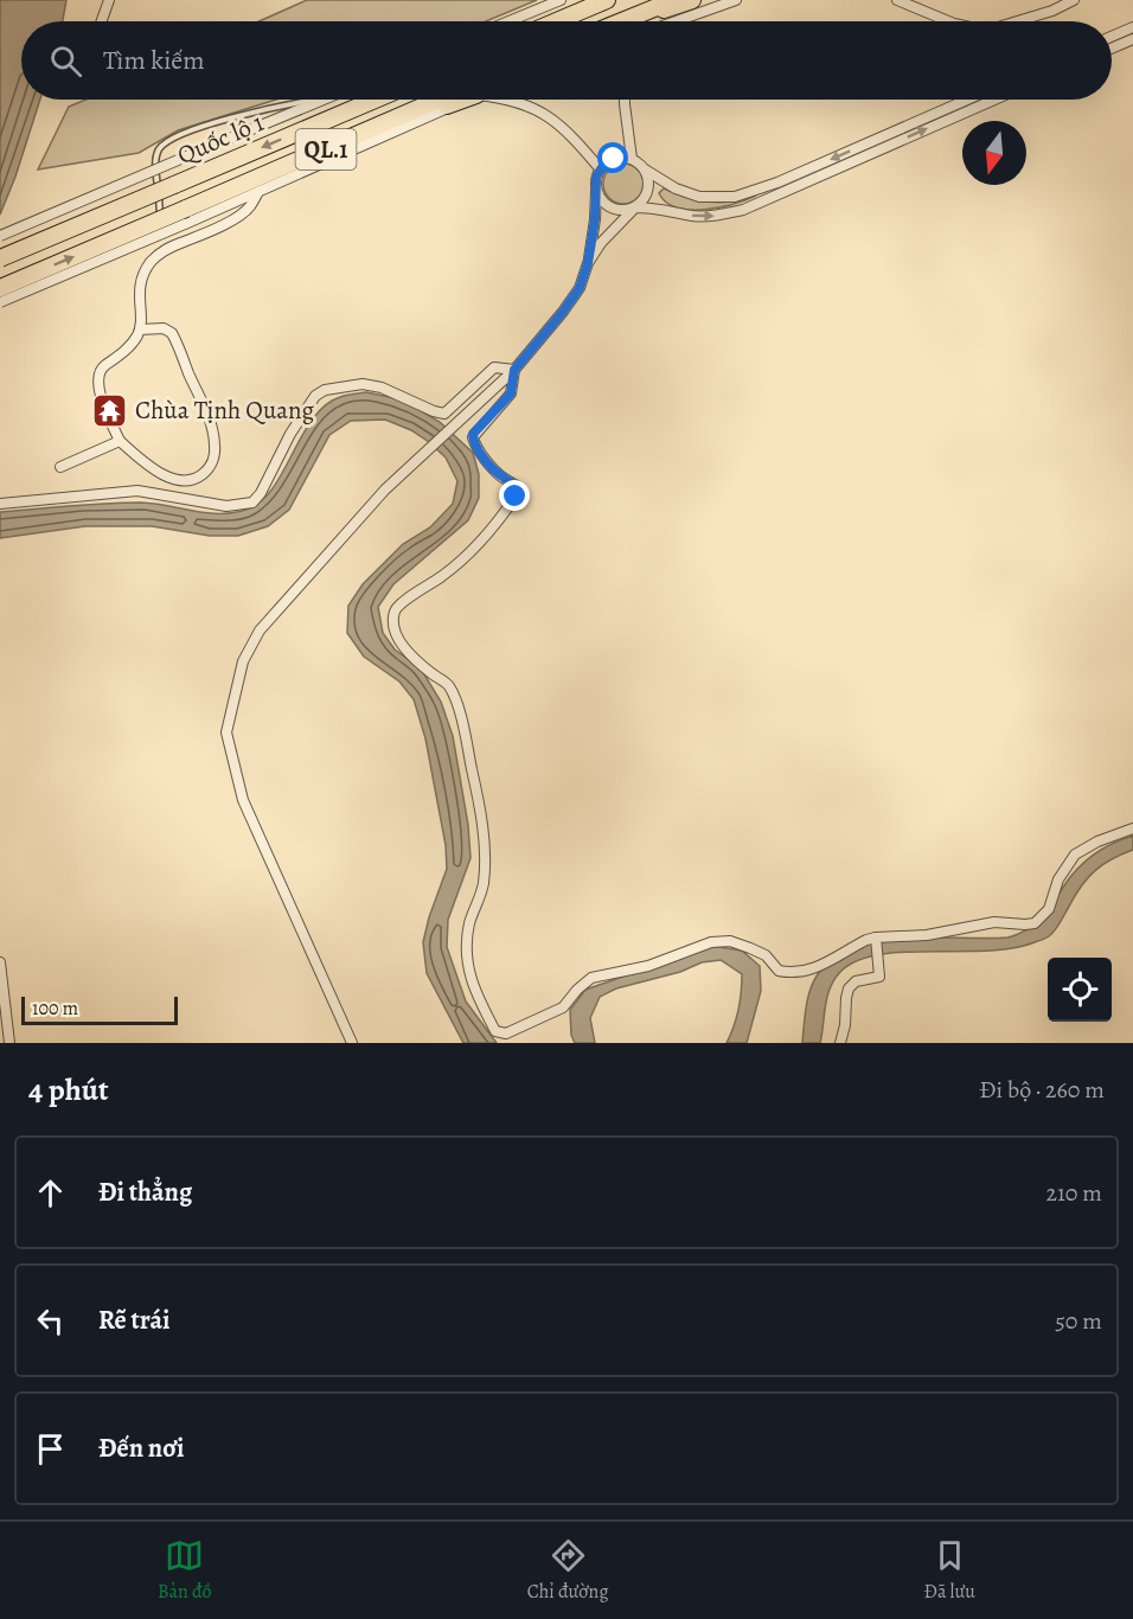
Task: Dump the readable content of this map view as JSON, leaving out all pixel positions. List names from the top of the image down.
{
  "streets": {
    "highway": ["Quốc lộ 1", "QL.1"]
  },
  "crossings": [
    ["Quốc lộ 1", "QL.1"]
  ],
  "places": {
    "temple": ["Chùa Tịnh Quang"]
  },
  "scale_bar": "100 m",
  "north": "bottom",
  "page": {
    "search": "Tìm kiếm",
    "scale": "100 m",
    "heading": ["4 phút", "Đi bộ · 260 m"],
    "list": [
      ["Đi thẳng", "210 m"],
      ["Rẽ trái", "50 m"],
      "Đến nơi"
    ],
    "nav": ["Bản đồ", "Chỉ đường", "Đã lưu"]
  }
}
